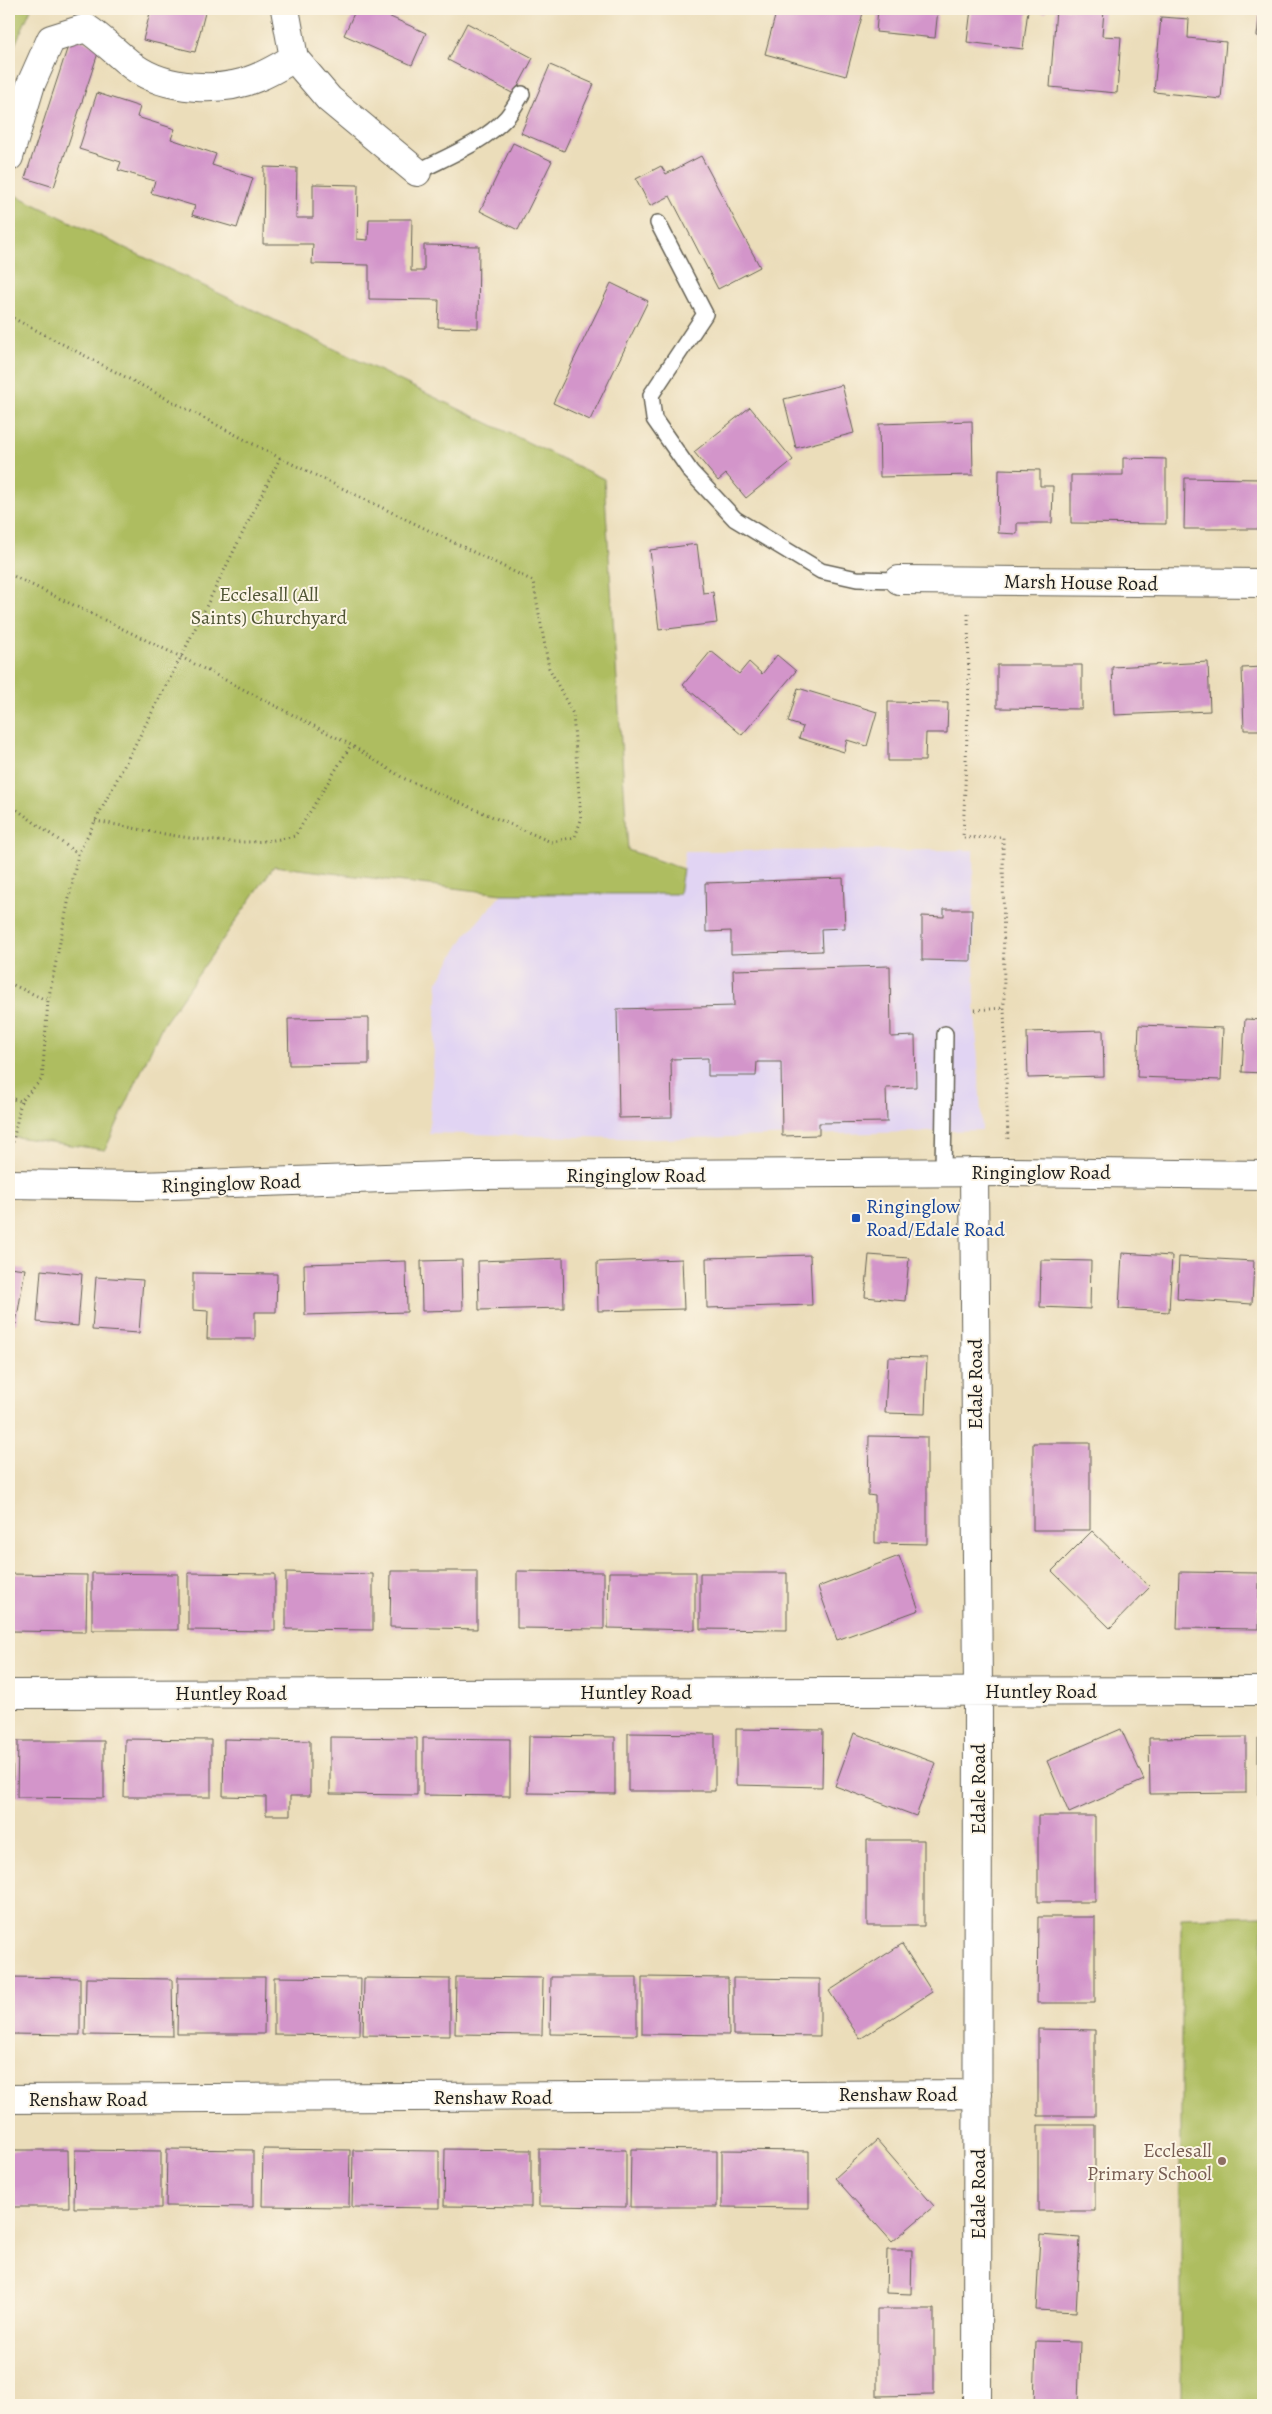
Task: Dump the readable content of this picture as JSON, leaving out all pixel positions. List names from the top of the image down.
{
  "streets": {
    "street": [
      "Marsh House Road",
      "Ringinglow Road",
      "Edale Road",
      "Huntley Road",
      "Renshaw Road"
    ]
  },
  "crossings": [
    ["Ringinglow Road", "Edale Road"],
    ["Edale Road", "Huntley Road"],
    ["Edale Road", "Renshaw Road"]
  ],
  "parks": ["Ecclesall (All Saints) Churchyard"],
  "places": {
    "transit": ["Ringinglow Road/Edale Road"],
    "other": ["Ecclesall Primary School"]
  }
}
